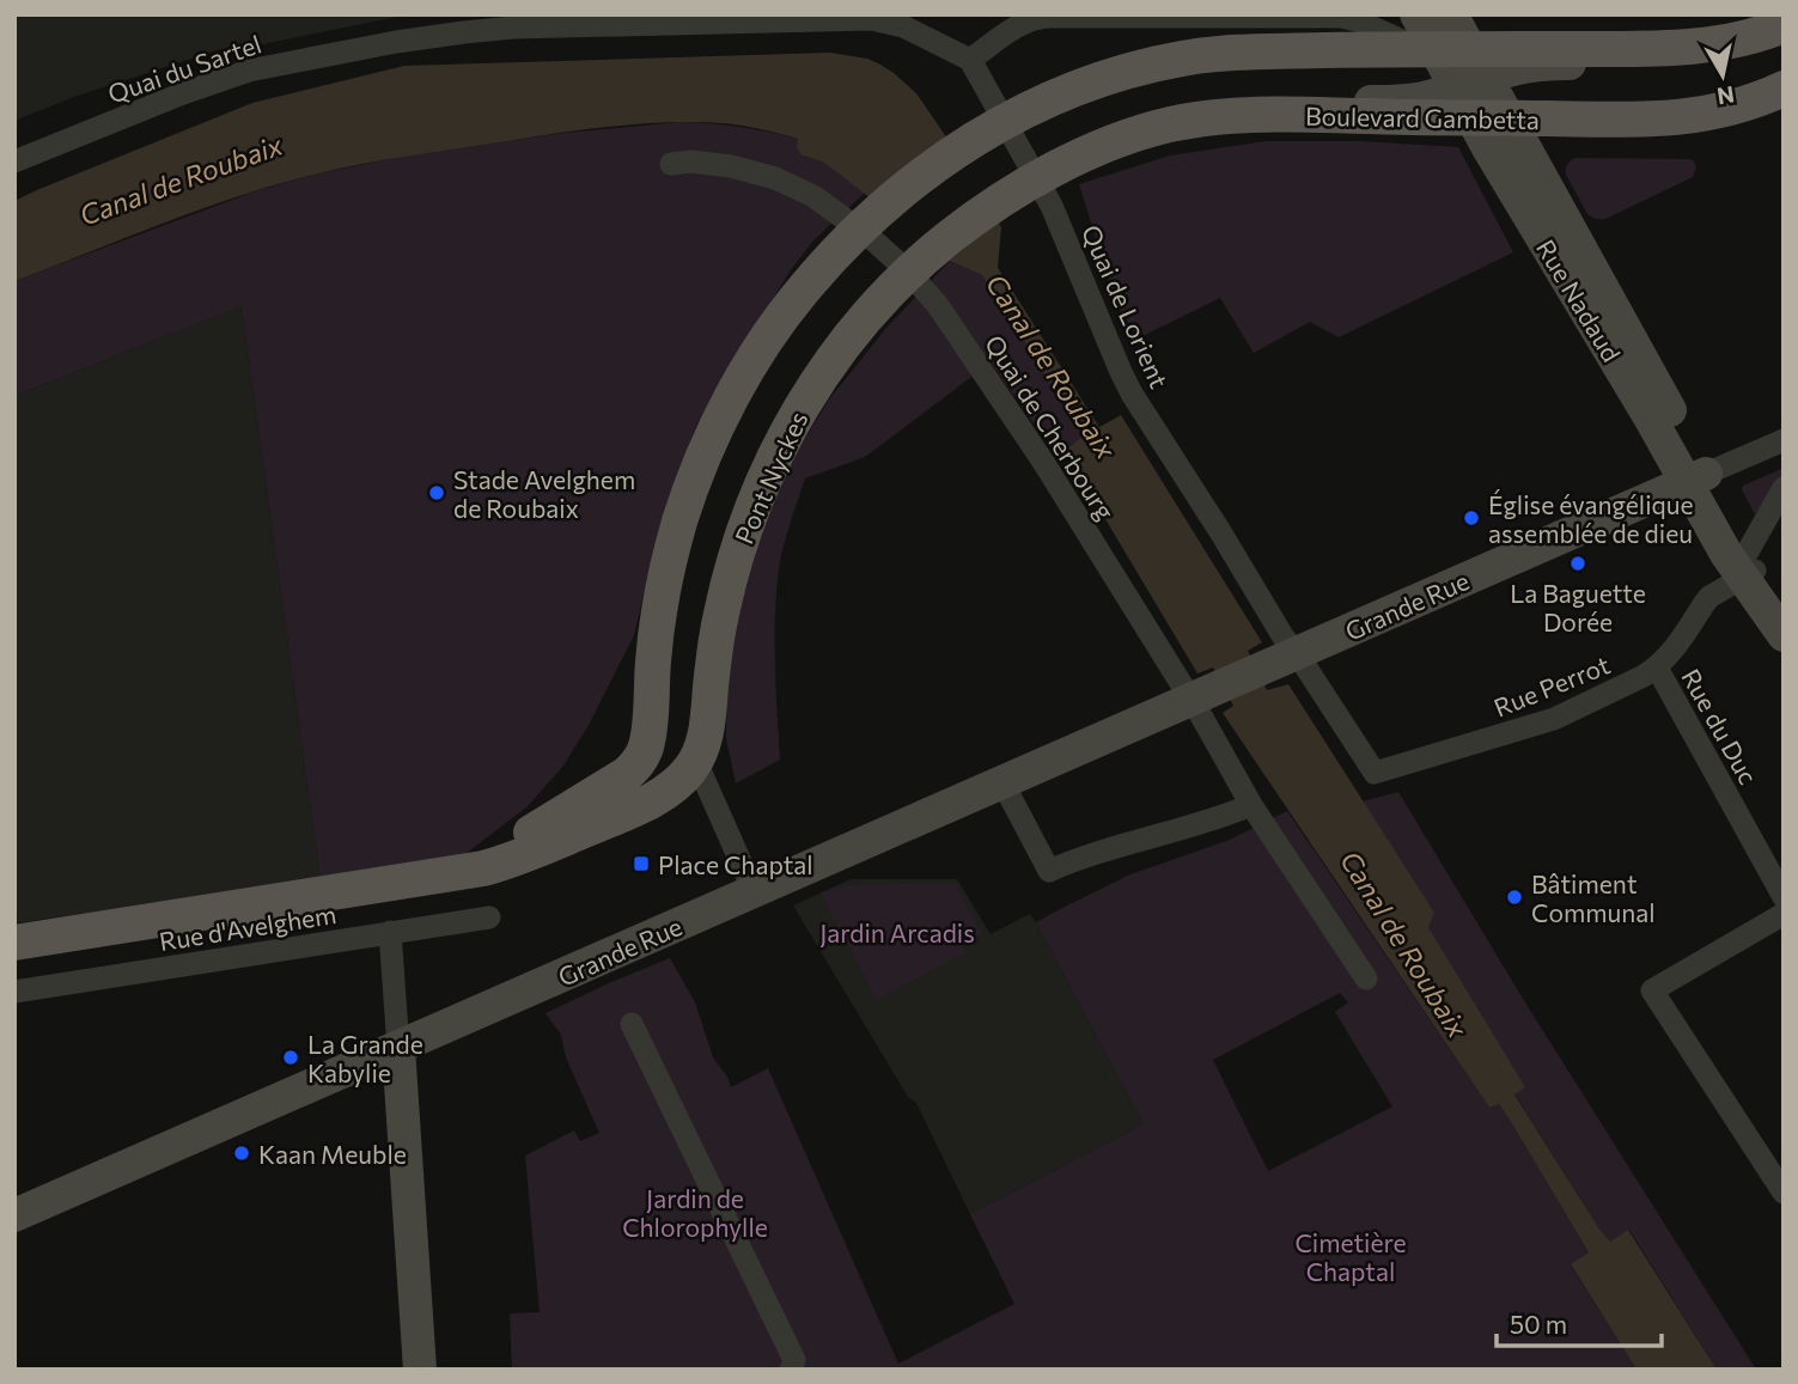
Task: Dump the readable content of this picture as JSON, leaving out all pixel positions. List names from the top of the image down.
{
  "streets": {
    "main road": ["Boulevard Gambetta", "Pont Nyckes"],
    "street": [
      "Quai du Sartel",
      "Rue Nadaud",
      "Quai de Lorient",
      "Quai de Cherbourg",
      "Grande Rue",
      "Rue Perrot",
      "Rue du Duc",
      "Rue d'Avelghem"
    ]
  },
  "crossings": [
    ["Quai du Sartel", "Quai de Lorient"],
    ["Boulevard Gambetta", "Rue Nadaud"],
    ["Boulevard Gambetta", "Pont Nyckes"],
    ["Rue Nadaud", "Grande Rue"],
    ["Quai de Lorient", "Grande Rue"],
    ["Quai de Lorient", "Rue Perrot"],
    ["Quai de Cherbourg", "Grande Rue"],
    ["Rue Perrot", "Rue du Duc"]
  ],
  "water": ["Canal de Roubaix"],
  "parks": ["Jardin Arcadis", "Jardin de Chlorophylle", "Cimetière Chaptal"],
  "places": {
    "other": [
      "Stade Avelghem de Roubaix",
      "Église évangélique assemblée de dieu",
      "La Baguette Dorée",
      "Bâtiment Communal",
      "La Grande Kabylie",
      "Kaan Meuble"
    ],
    "transit": ["Place Chaptal"]
  },
  "scale_bar": "50 m",
  "north": "bottom"
}
